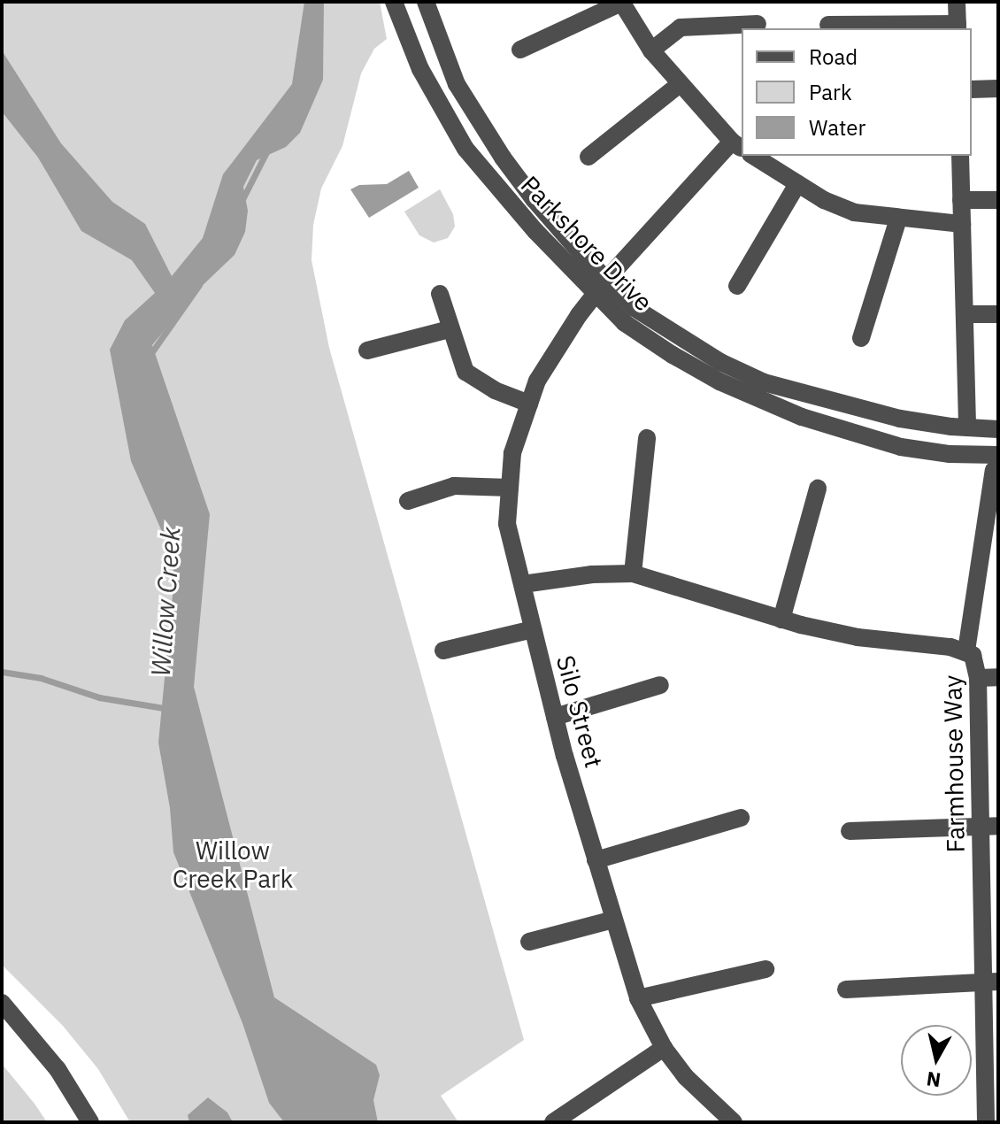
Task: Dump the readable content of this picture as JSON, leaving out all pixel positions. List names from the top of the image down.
{
  "streets": {
    "street": ["Parkshore Drive", "Silo Street", "Farmhouse Way"]
  },
  "crossings": [
    ["Parkshore Drive", "Silo Street"],
    ["Silo Street", "Farmhouse Way"]
  ],
  "water": ["Willow Creek"],
  "parks": ["Willow Creek Park"],
  "legend": ["Road", "Park", "Water"],
  "north": "bottom"
}
